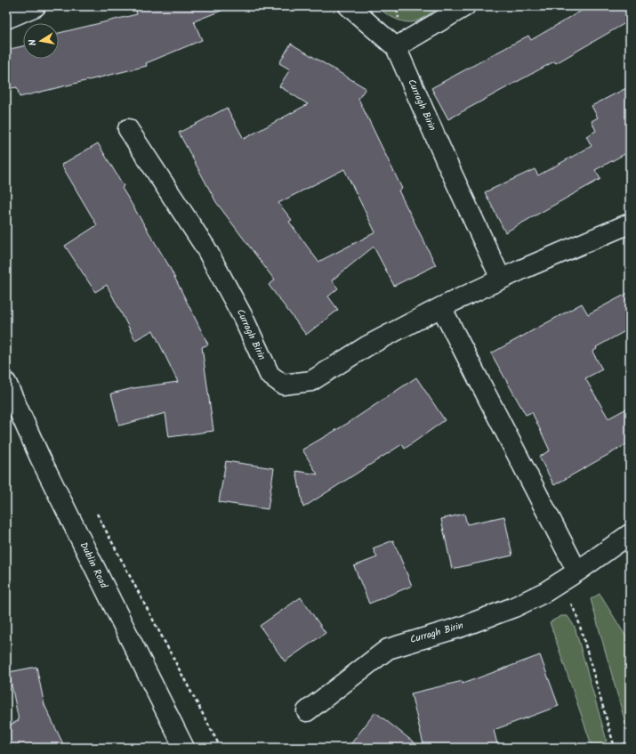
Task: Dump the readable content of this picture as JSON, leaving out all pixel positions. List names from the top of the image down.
{
  "streets": {
    "street": ["Curragh Birin", "Dublin Road"]
  },
  "north": "left"
}
